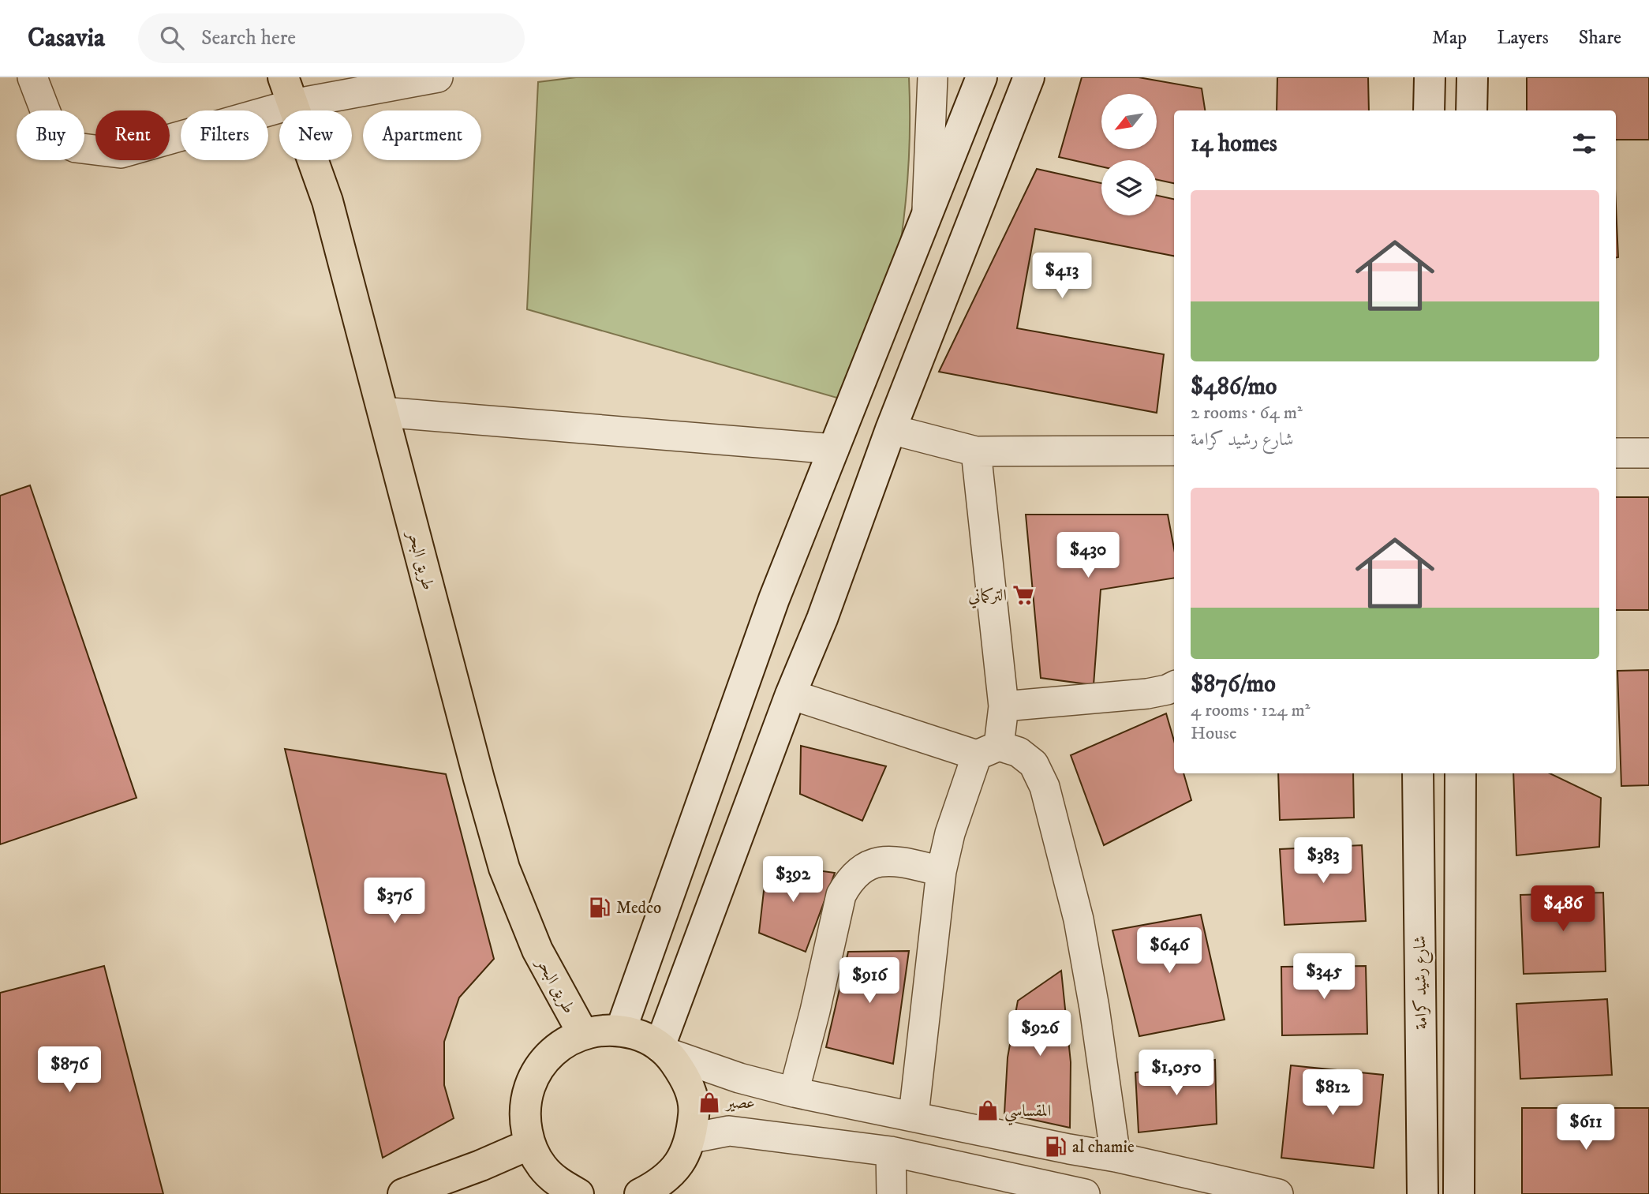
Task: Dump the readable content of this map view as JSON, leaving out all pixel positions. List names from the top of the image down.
{
  "streets": {
    "highway": ["طريق البحر"],
    "street": ["شارع رشيد كرامة"]
  },
  "places": {
    "supermarket": ["التركماني"],
    "fuel station": ["Medco", "al chamie"],
    "shop": ["عصير", "المقساسي"]
  },
  "north": "bottom left",
  "page": {
    "header": "Casavia",
    "search": "Search here",
    "nav": ["Map", "Layers", "Share"],
    "chip": [
      "Buy",
      "Rent",
      "Filters",
      "New",
      "Apartment"
    ],
    "heading": "14 homes",
    "list": [
      {
        "name": "$486/mo",
        "note": "2 rooms · 64 m² · شارع رشيد كرامة"
      },
      {
        "name": "$876/mo",
        "note": "4 rooms · 124 m² · House"
      }
    ],
    "price": [
      "$413",
      "$430",
      "$383",
      "$392",
      "$376",
      "$486",
      "$646",
      "$345",
      "$916",
      "$926",
      "$876",
      "$1,050",
      "$812",
      "$611"
    ]
  }
}
